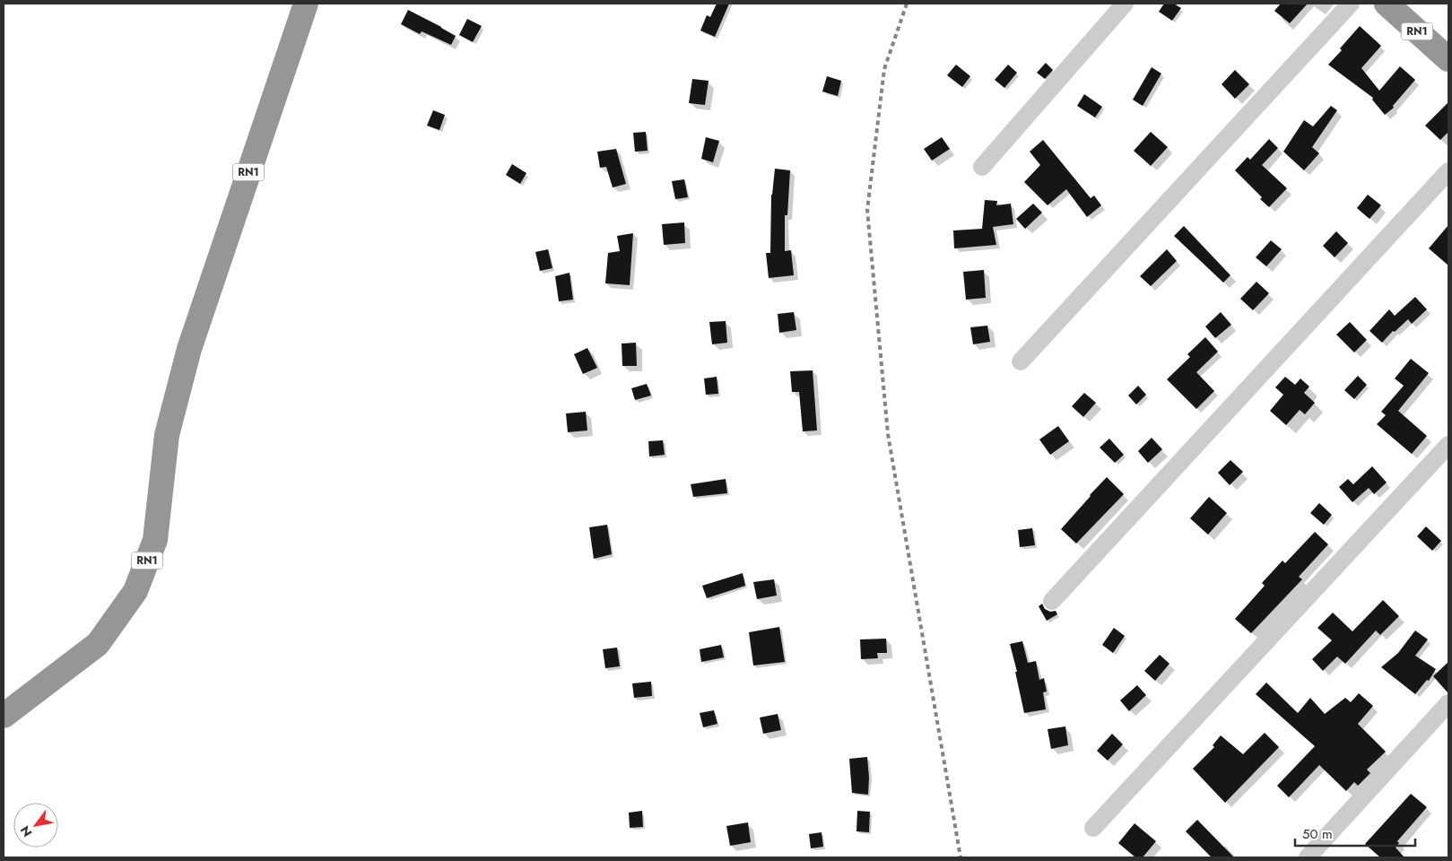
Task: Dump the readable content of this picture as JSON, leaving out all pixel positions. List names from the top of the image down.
{
  "streets": {
    "highway": ["RN1"]
  },
  "scale_bar": "50 m",
  "north": "bottom left"
}
